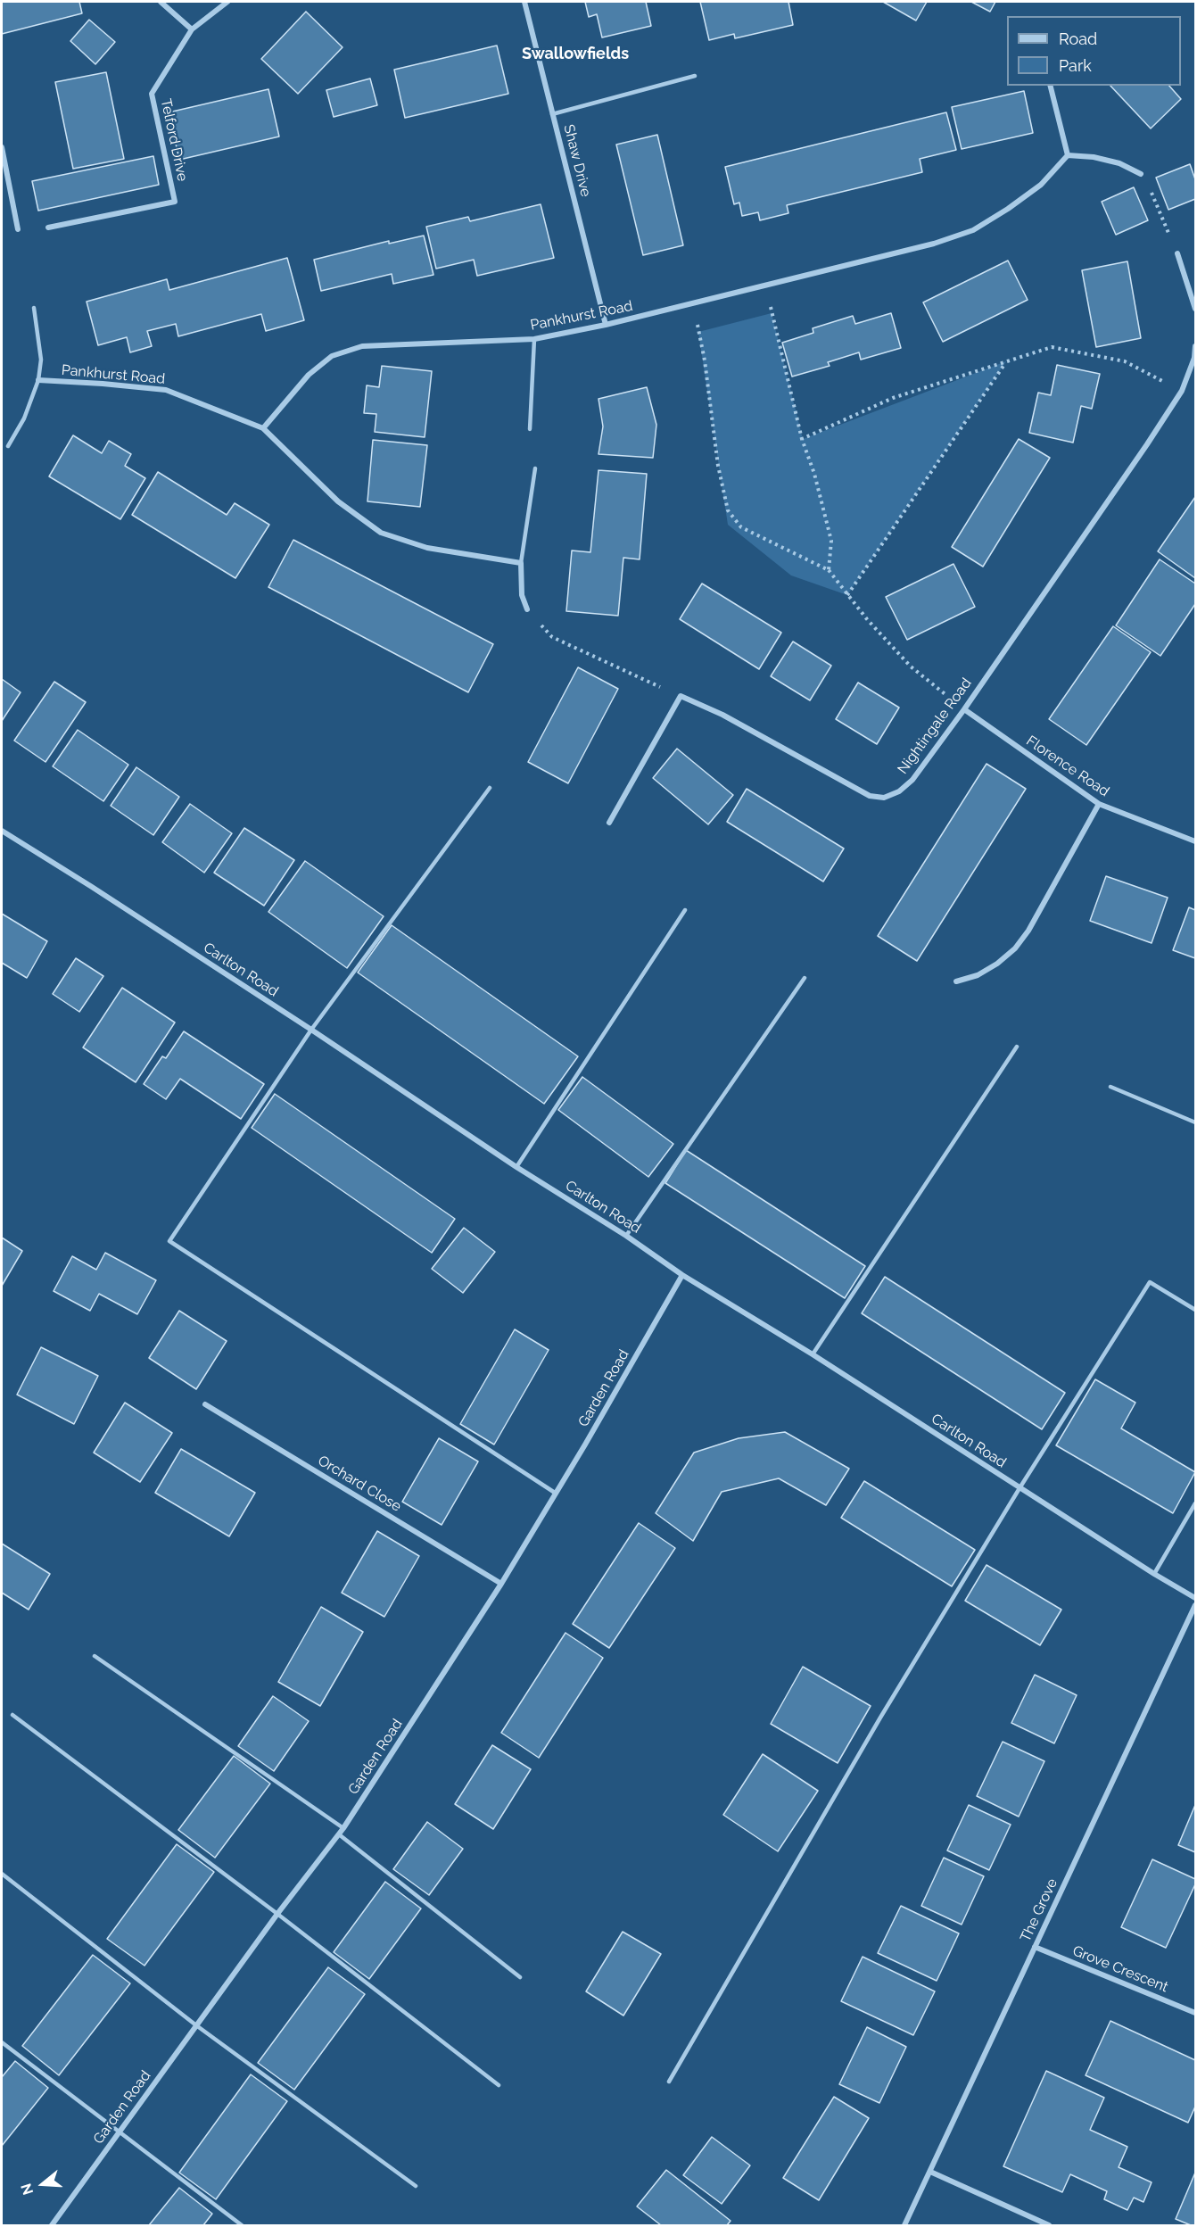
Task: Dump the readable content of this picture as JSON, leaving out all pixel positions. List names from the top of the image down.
{
  "streets": {
    "street": [
      "Telford Drive",
      "Shaw Drive",
      "Pankhurst Road",
      "Nightingale Road",
      "Florence Road",
      "Carlton Road",
      "Garden Road",
      "Orchard Close",
      "The Grove",
      "Grove Crescent"
    ]
  },
  "crossings": [
    ["Shaw Drive", "Pankhurst Road"],
    ["Nightingale Road", "Florence Road"],
    ["Carlton Road", "Garden Road"],
    ["Garden Road", "Orchard Close"],
    ["The Grove", "Grove Crescent"]
  ],
  "districts": ["Swallowfields"],
  "legend": ["Road", "Park"],
  "north": "left"
}
